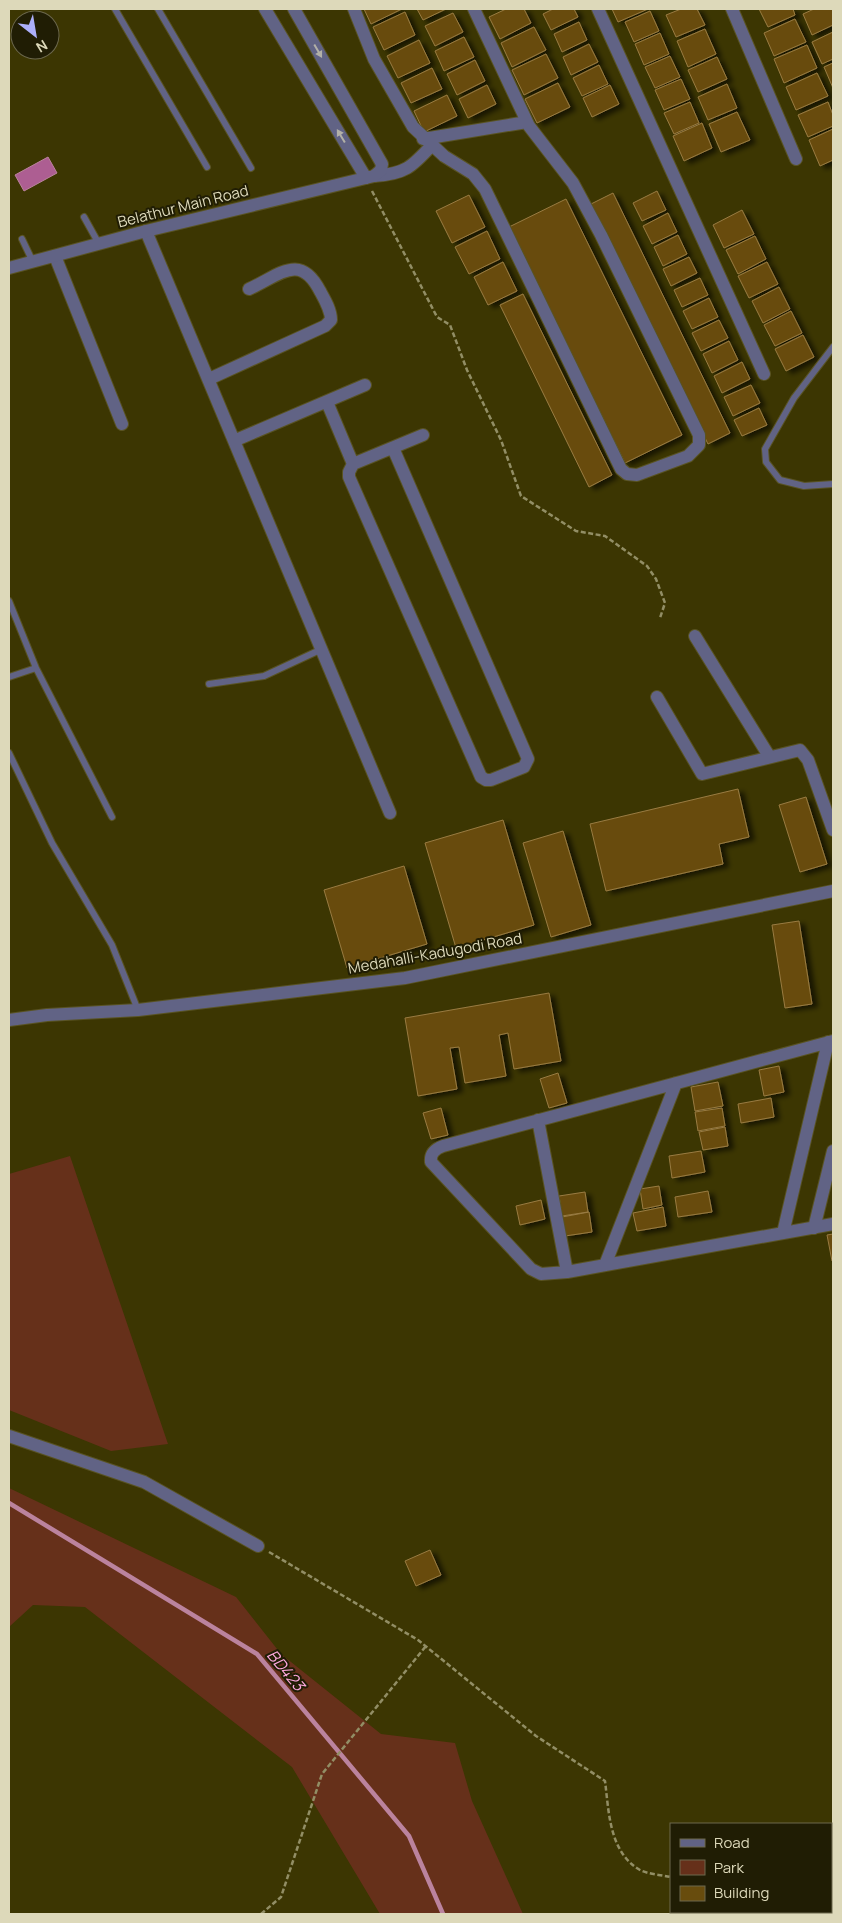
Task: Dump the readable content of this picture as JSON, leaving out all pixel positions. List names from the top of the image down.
{
  "streets": {
    "street": ["Belathur Main Road", "Medahalli-Kadugodi Road"]
  },
  "water": ["BD423"],
  "legend": ["Road", "Park", "Building"],
  "north": "bottom right"
}
